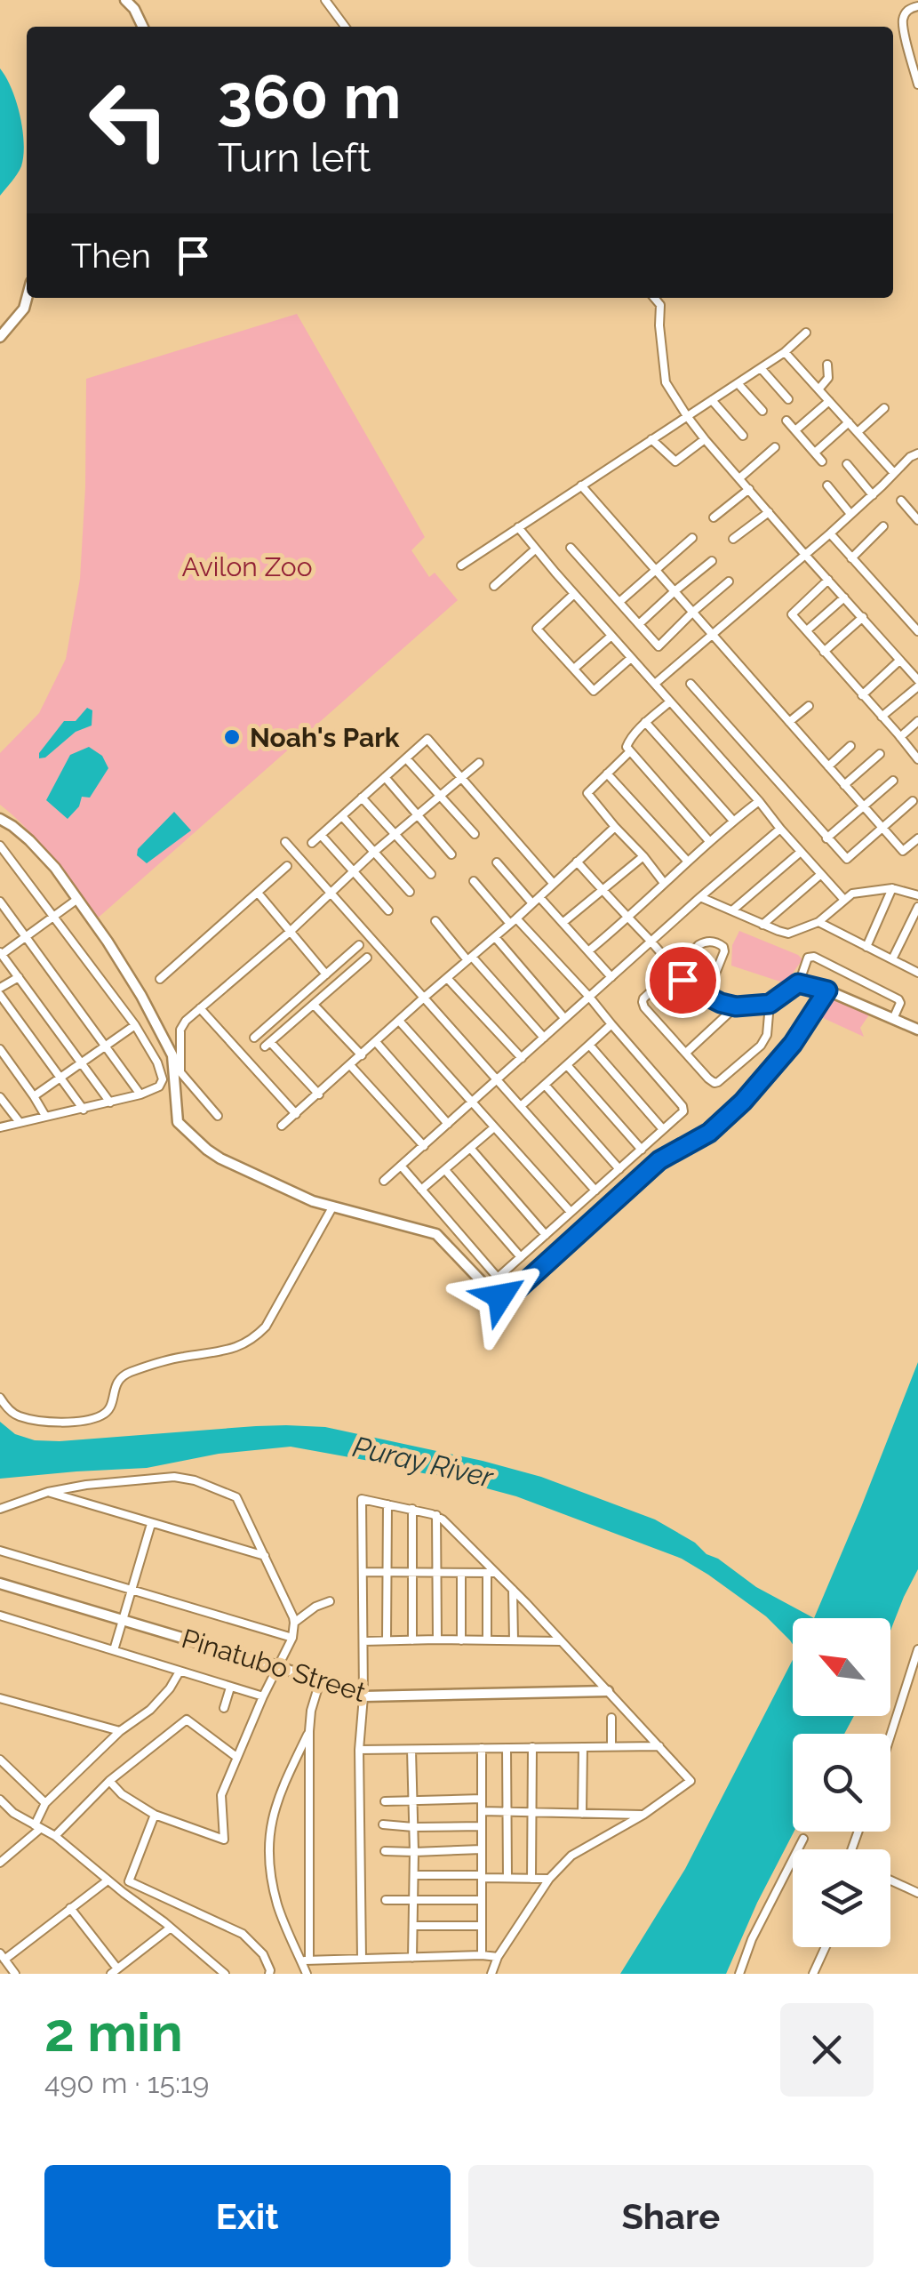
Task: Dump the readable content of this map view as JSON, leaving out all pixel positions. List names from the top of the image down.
{
  "streets": {
    "street": ["Pinatubo Street"]
  },
  "water": ["Puray River"],
  "parks": ["Avilon Zoo"],
  "places": ["Noah's Park"],
  "north": "top left",
  "page": {
    "turn": ["360 m", "Turn left"],
    "then": "Then",
    "heading": ["2 min", "490 m · 15:19"],
    "buttons": ["Exit", "Share"]
  }
}
